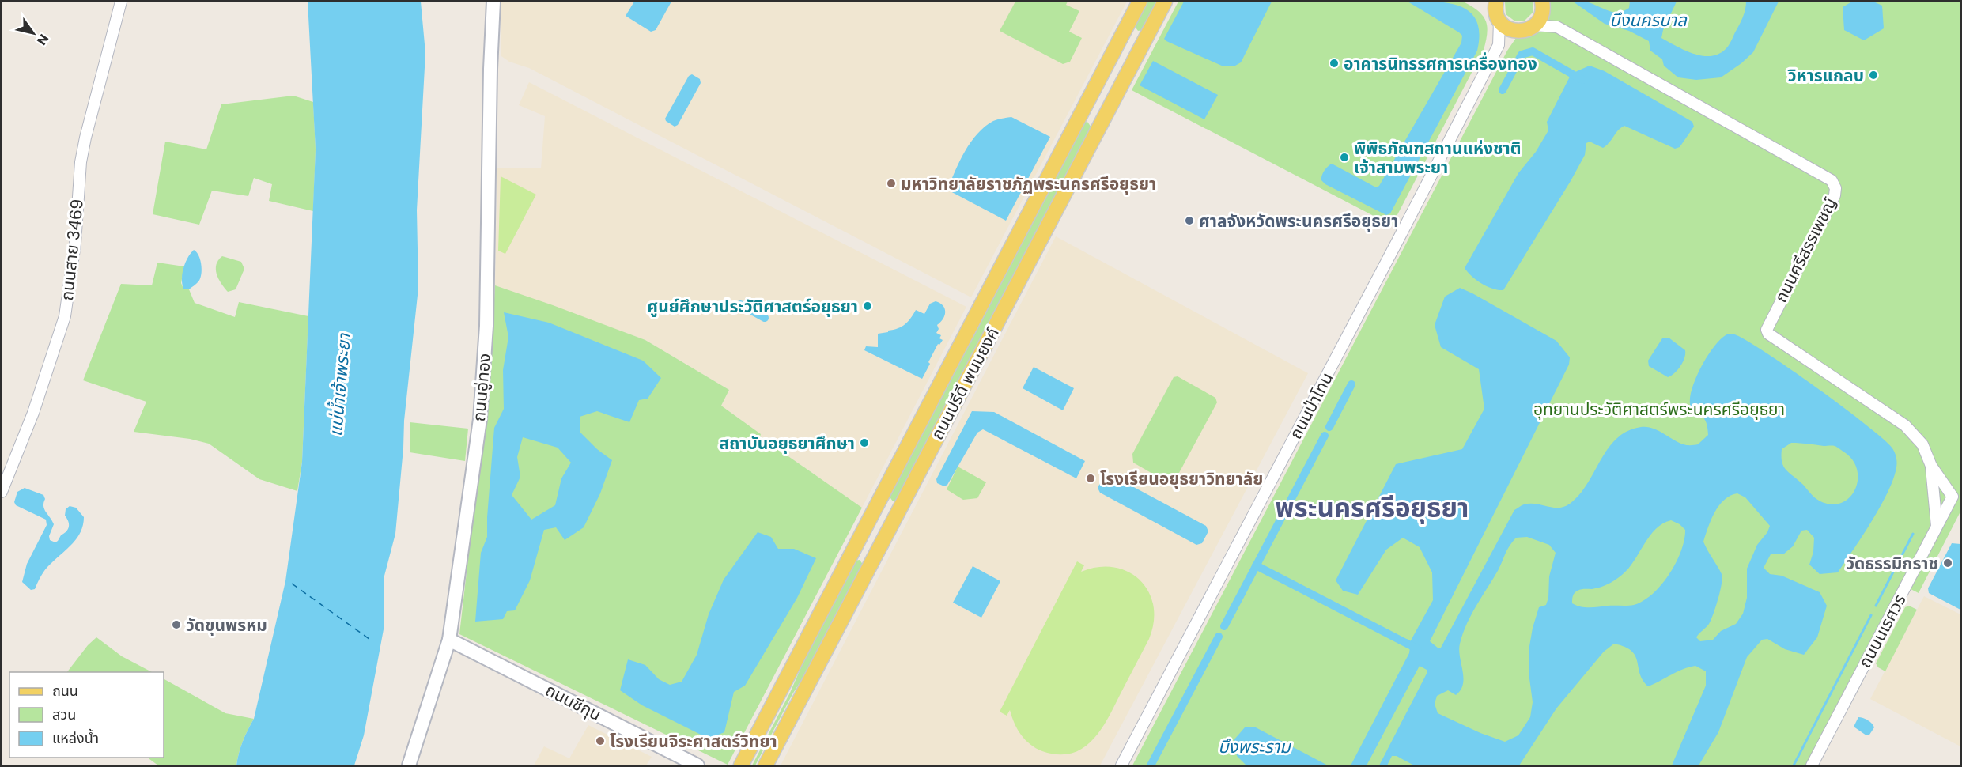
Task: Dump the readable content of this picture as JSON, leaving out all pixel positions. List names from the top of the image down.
{
  "streets": {
    "main road": ["ถนนปรีดี พนมยงค์", "ถนนอู่ทอง", "ถนนชีกุน"],
    "street": [
      "ถนนสาย 3469",
      "ถนนศรีสรรเพชญ์",
      "ถนนป่าโทน",
      "ถนนนเรศวร"
    ]
  },
  "crossings": [
    ["ถนนศรีสรรเพชญ์", "ถนนนเรศวร"],
    ["ถนนอู่ทอง", "ถนนชีกุน"]
  ],
  "districts": ["พระนครศรีอยุธยา"],
  "water": ["บึงนครบาล", "แม่น้ำเจ้าพระยา", "บึงพระราม"],
  "parks": ["อุทยานประวัติศาสตร์พระนครศรีอยุธยา"],
  "places": [
    "อาคารนิทรรศการเครื่องทอง",
    "วิหารแกลบ",
    "พิพิธภัณฑสถานแห่งชาติ เจ้าสามพระยา",
    "มหาวิทยาลัยราชภัฏพระนครศรีอยุธยา",
    "ศาลจังหวัดพระนครศรีอยุธยา",
    "ศูนย์ศึกษาประวัติศาสตร์อยุธยา",
    "สถาบันอยุธยาศึกษา",
    "โรงเรียนอยุธยาวิทยาลัย",
    "วัดธรรมิกราช",
    "วัดขุนพรหม",
    "โรงเรียนจิระศาสตร์วิทยา"
  ],
  "legend": ["ถนน", "สวน", "แหล่งน้ำ"],
  "north": "bottom right"
}
